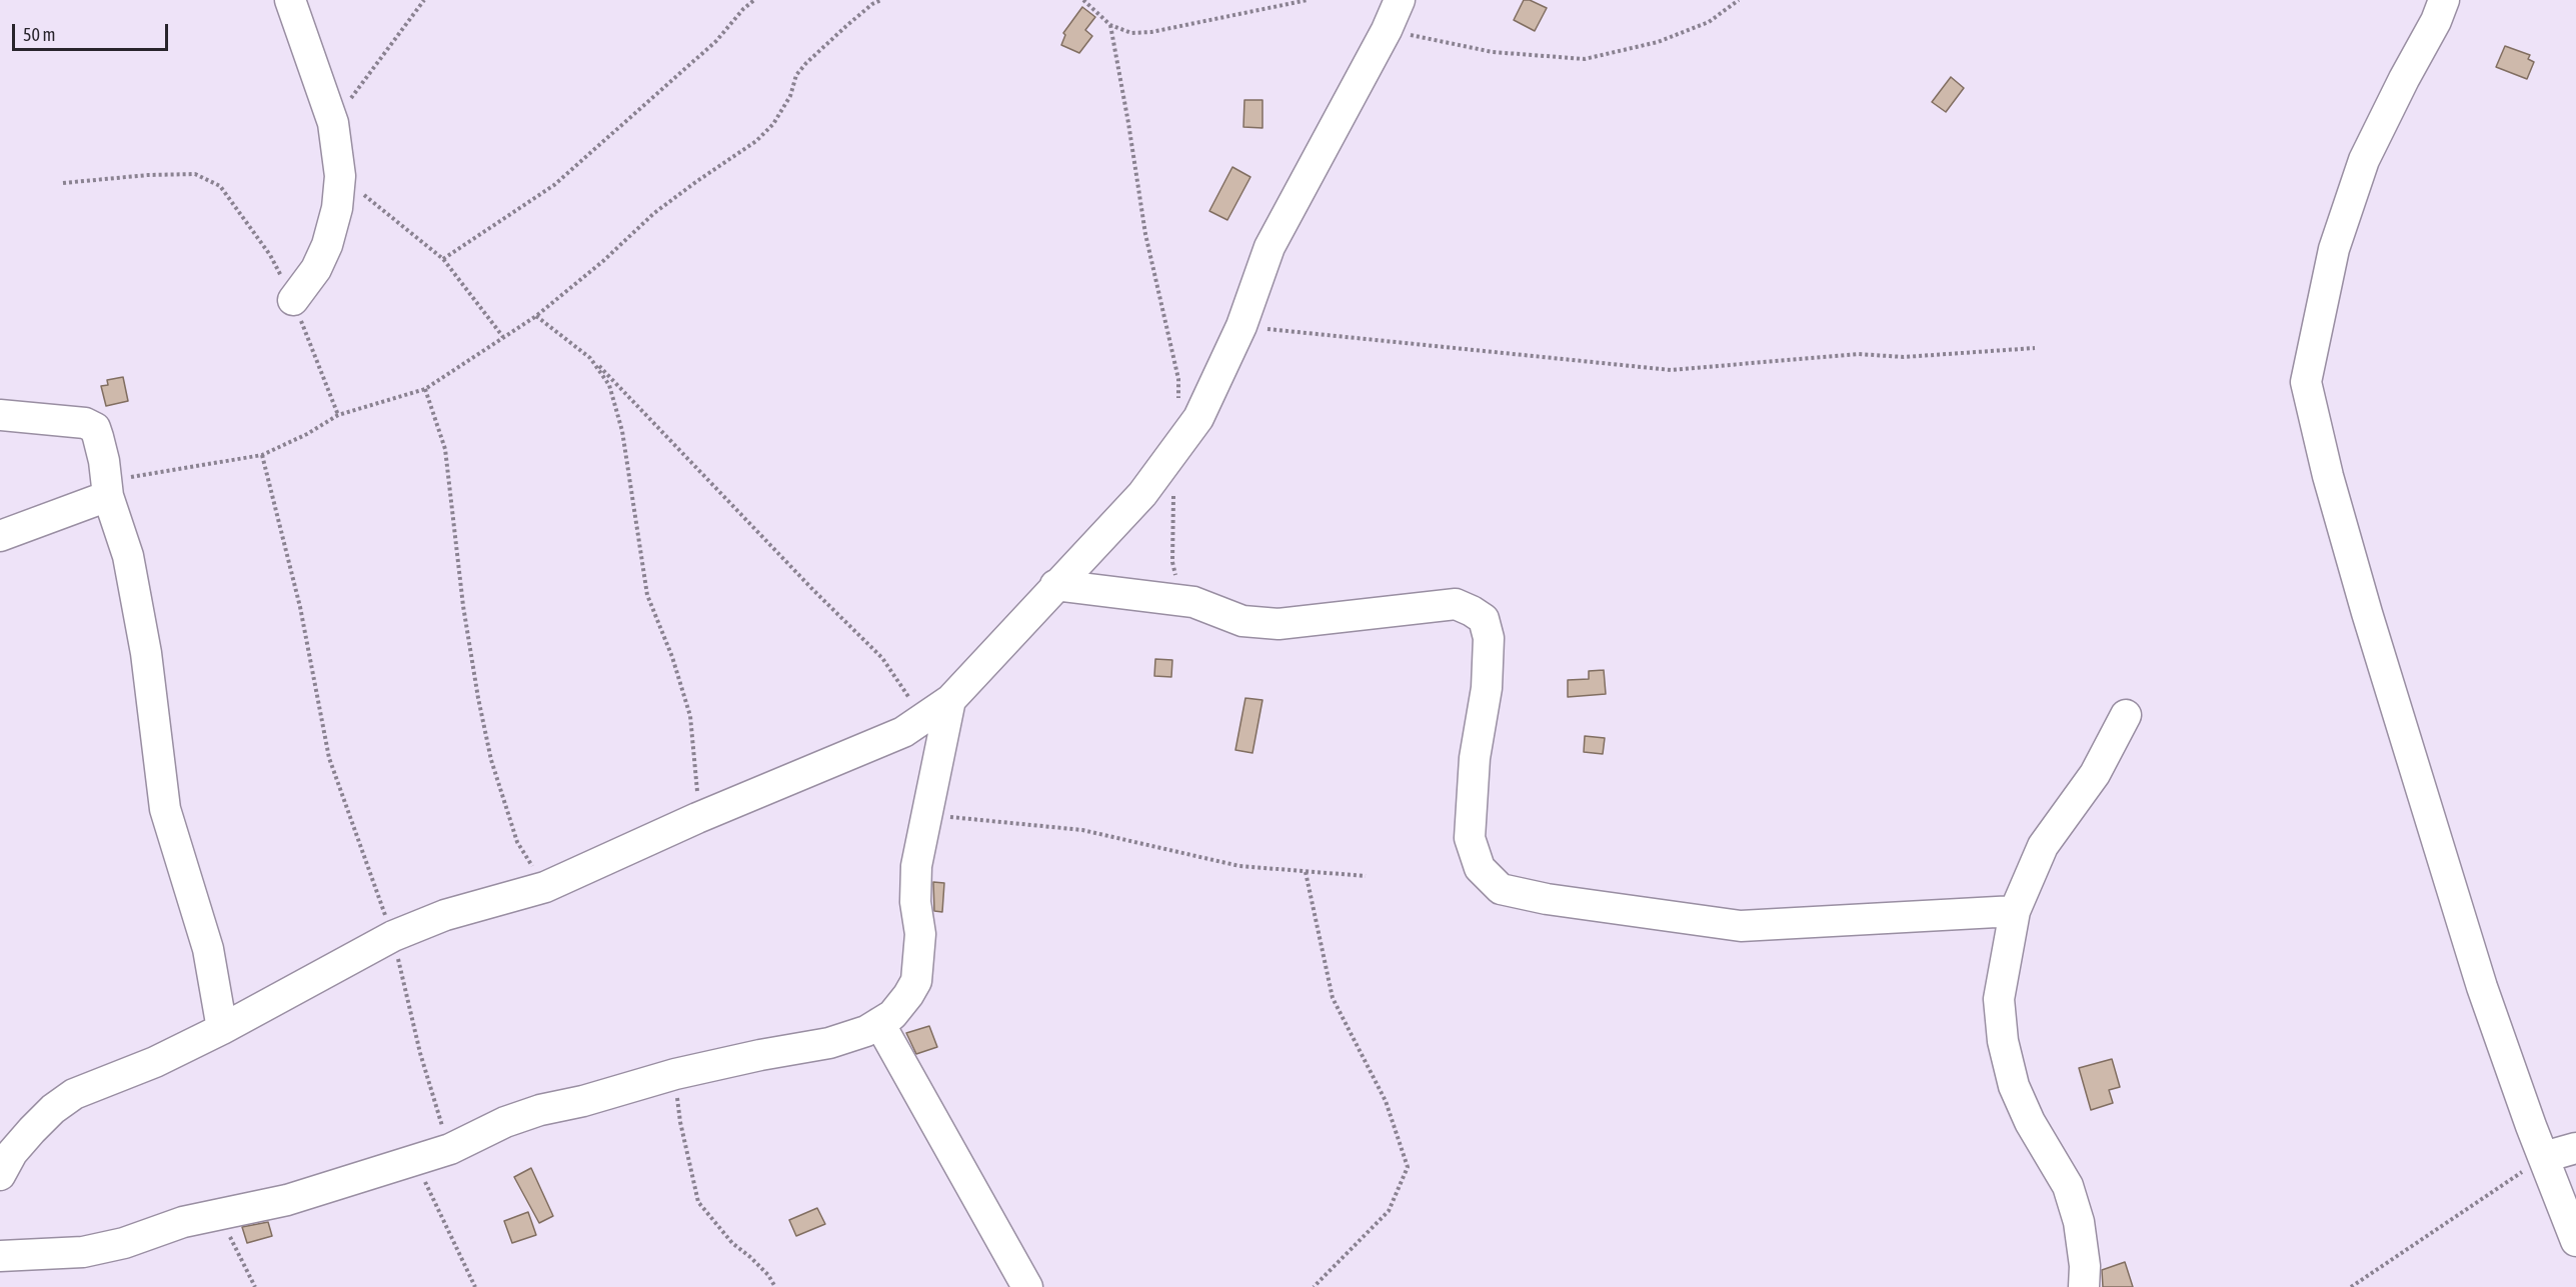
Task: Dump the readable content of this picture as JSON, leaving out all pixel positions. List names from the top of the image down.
{
  "scale_bar": "50 m"
}
